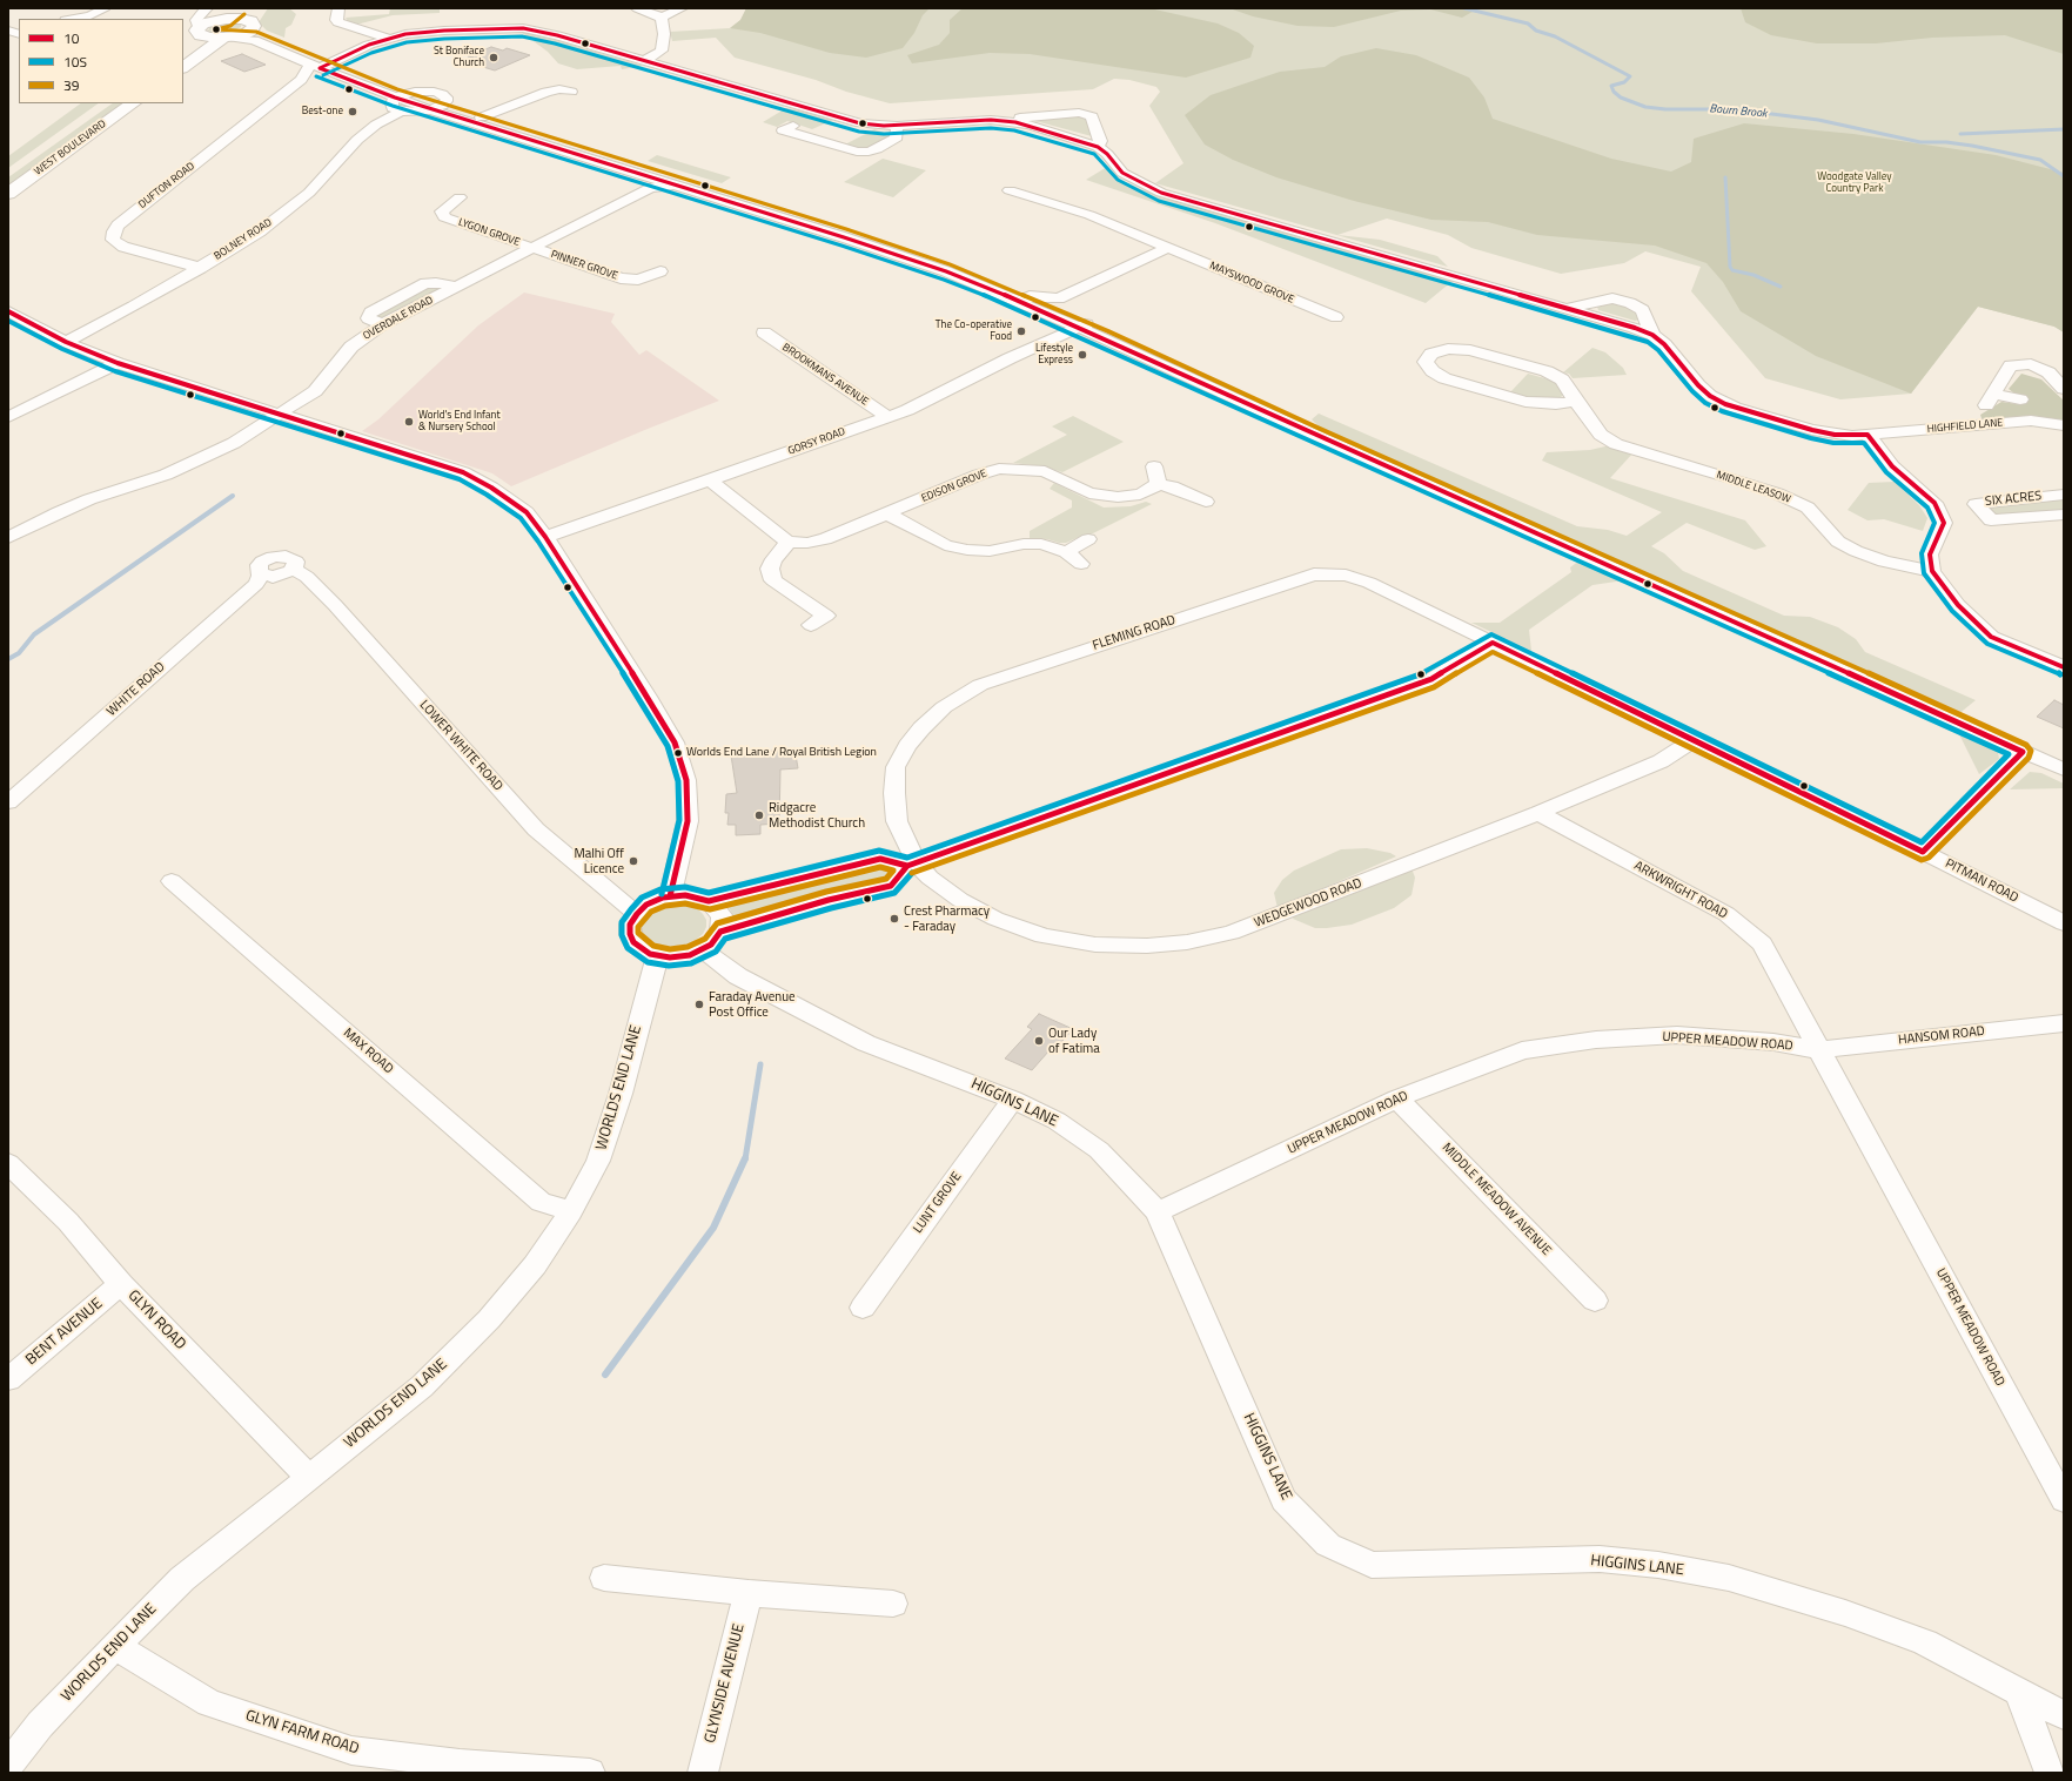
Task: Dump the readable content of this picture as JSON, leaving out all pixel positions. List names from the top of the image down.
{
  "streets": {
    "main road": ["WEST BOULEVARD"],
    "street": [
      "DUFTON ROAD",
      "LYGON GROVE",
      "BOLNEY ROAD",
      "PINNER GROVE",
      "MAYSWOOD GROVE",
      "OVERDALE ROAD",
      "BROOKMANS AVENUE",
      "HIGHFIELD LANE",
      "GORSY ROAD",
      "EDISON GROVE",
      "MIDDLE LEASOW",
      "SIX ACRES",
      "FLEMING ROAD",
      "WHITE ROAD",
      "LOWER WHITE ROAD",
      "PITMAN ROAD",
      "ARKWRIGHT ROAD",
      "WEDGEWOOD ROAD",
      "HANSOM ROAD",
      "UPPER MEADOW ROAD",
      "MAX ROAD",
      "WORLDS END LANE",
      "HIGGINS LANE",
      "MIDDLE MEADOW AVENUE",
      "LUNT GROVE",
      "GLYN ROAD",
      "BENT AVENUE",
      "GLYNSIDE AVENUE",
      "GLYN FARM ROAD"
    ]
  },
  "crossings": [
    ["DUFTON ROAD", "BOLNEY ROAD"],
    ["LYGON GROVE", "PINNER GROVE"],
    ["LYGON GROVE", "OVERDALE ROAD"],
    ["PINNER GROVE", "OVERDALE ROAD"],
    ["BROOKMANS AVENUE", "GORSY ROAD"],
    ["FLEMING ROAD", "PITMAN ROAD"],
    ["FLEMING ROAD", "WEDGEWOOD ROAD"],
    ["WHITE ROAD", "LOWER WHITE ROAD"],
    ["LOWER WHITE ROAD", "WORLDS END LANE"],
    ["LOWER WHITE ROAD", "HIGGINS LANE"],
    ["PITMAN ROAD", "WEDGEWOOD ROAD"],
    ["ARKWRIGHT ROAD", "WEDGEWOOD ROAD"],
    ["ARKWRIGHT ROAD", "HANSOM ROAD"],
    ["ARKWRIGHT ROAD", "UPPER MEADOW ROAD"],
    ["HANSOM ROAD", "UPPER MEADOW ROAD"],
    ["UPPER MEADOW ROAD", "HIGGINS LANE"],
    ["UPPER MEADOW ROAD", "MIDDLE MEADOW AVENUE"],
    ["MAX ROAD", "WORLDS END LANE"],
    ["WORLDS END LANE", "HIGGINS LANE"],
    ["WORLDS END LANE", "GLYN ROAD"],
    ["WORLDS END LANE", "GLYN FARM ROAD"],
    ["HIGGINS LANE", "LUNT GROVE"],
    ["GLYN ROAD", "BENT AVENUE"]
  ],
  "water": ["Bourn Brook"],
  "parks": ["Woodgate Valley Country Park"],
  "places": [
    "St Boniface Church",
    "Best-one",
    "The Co-operative Food",
    "Lifestyle Express",
    "World's End Infant & Nursery School",
    "Worlds End Lane / Royal British Legion",
    "Ridgacre Methodist Church",
    "Malhi Off Licence",
    "Crest Pharmacy - Faraday",
    "Faraday Avenue Post Office",
    "Our Lady of Fatima"
  ],
  "lines": ["transit line 39", "transit line 10", "transit line 10S"],
  "legend": ["10", "10S", "39"]
}
